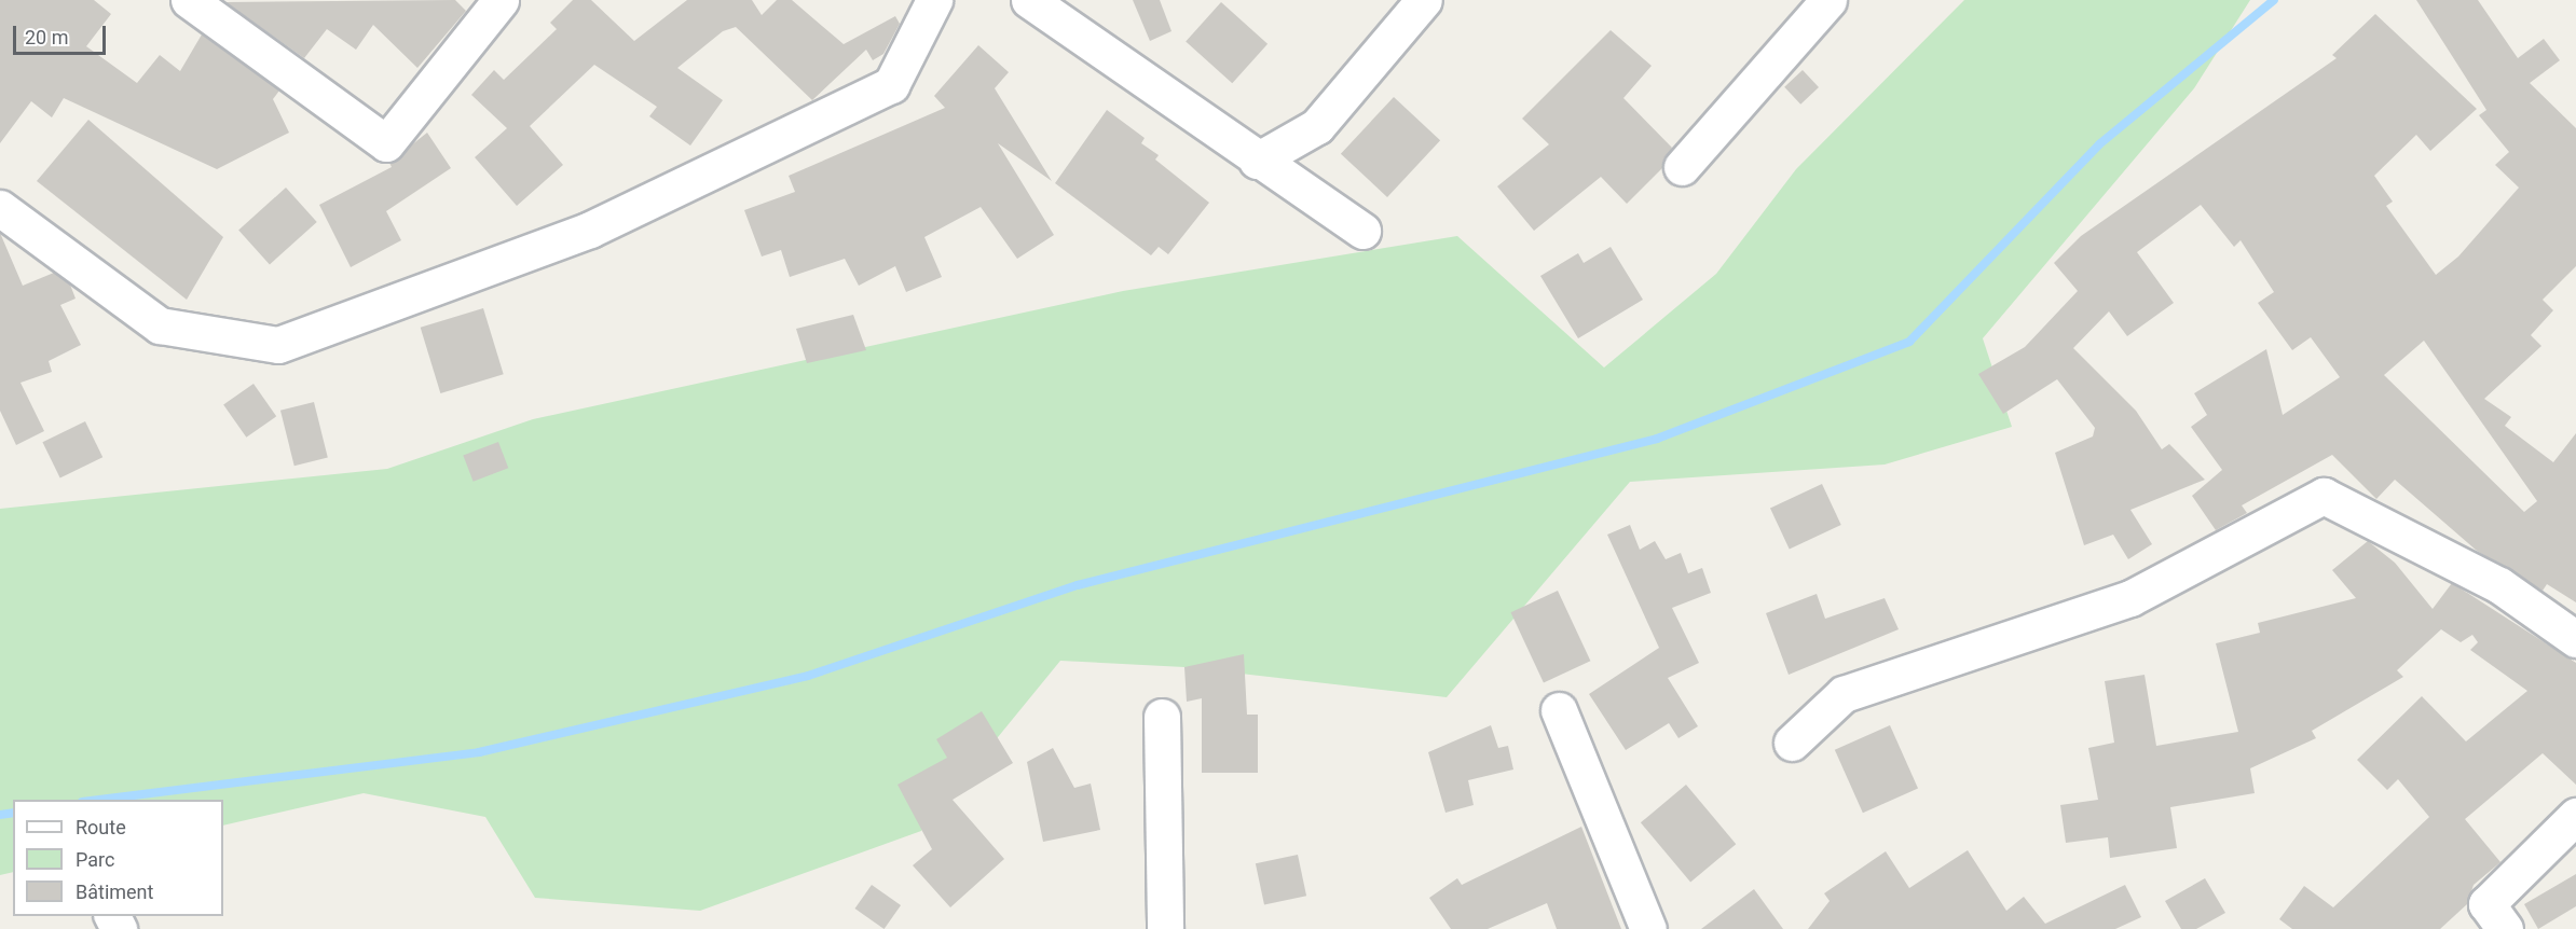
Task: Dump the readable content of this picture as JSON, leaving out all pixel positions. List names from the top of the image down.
{
  "legend": ["Route", "Parc", "Bâtiment"],
  "scale_bar": "20 m"
}
